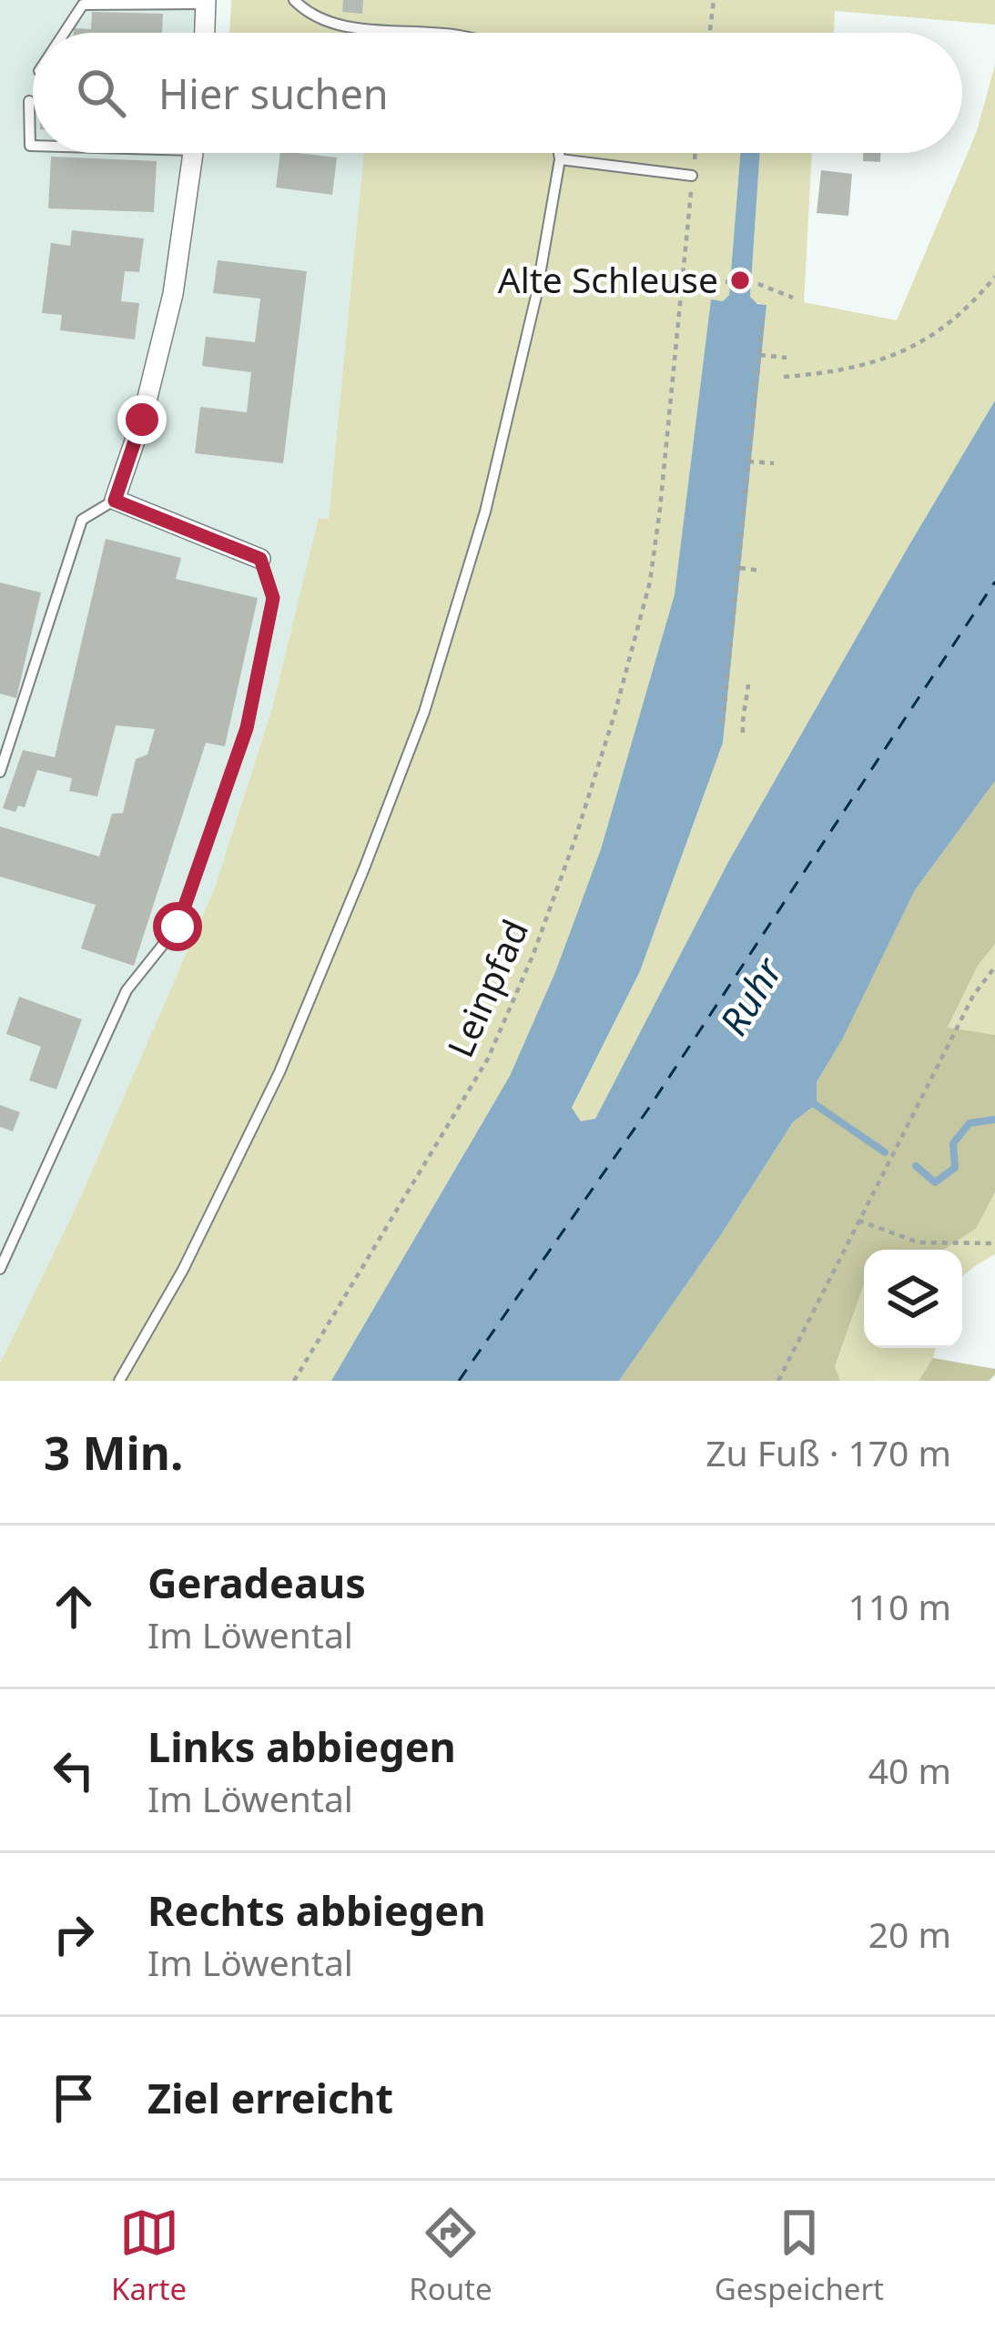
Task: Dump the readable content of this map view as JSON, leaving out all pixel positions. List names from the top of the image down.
{
  "streets": {
    "path": ["Leinpfad"]
  },
  "water": ["Ruhr"],
  "places": ["Alte Schleuse"],
  "page": {
    "search": "Hier suchen",
    "heading": ["3 Min.", "Zu Fuß · 170 m"],
    "list": [
      ["Geradeaus", "Im Löwental", "110 m"],
      ["Links abbiegen", "Im Löwental", "40 m"],
      ["Rechts abbiegen", "Im Löwental", "20 m"],
      "Ziel erreicht"
    ],
    "nav": ["Karte", "Route", "Gespeichert"]
  }
}
